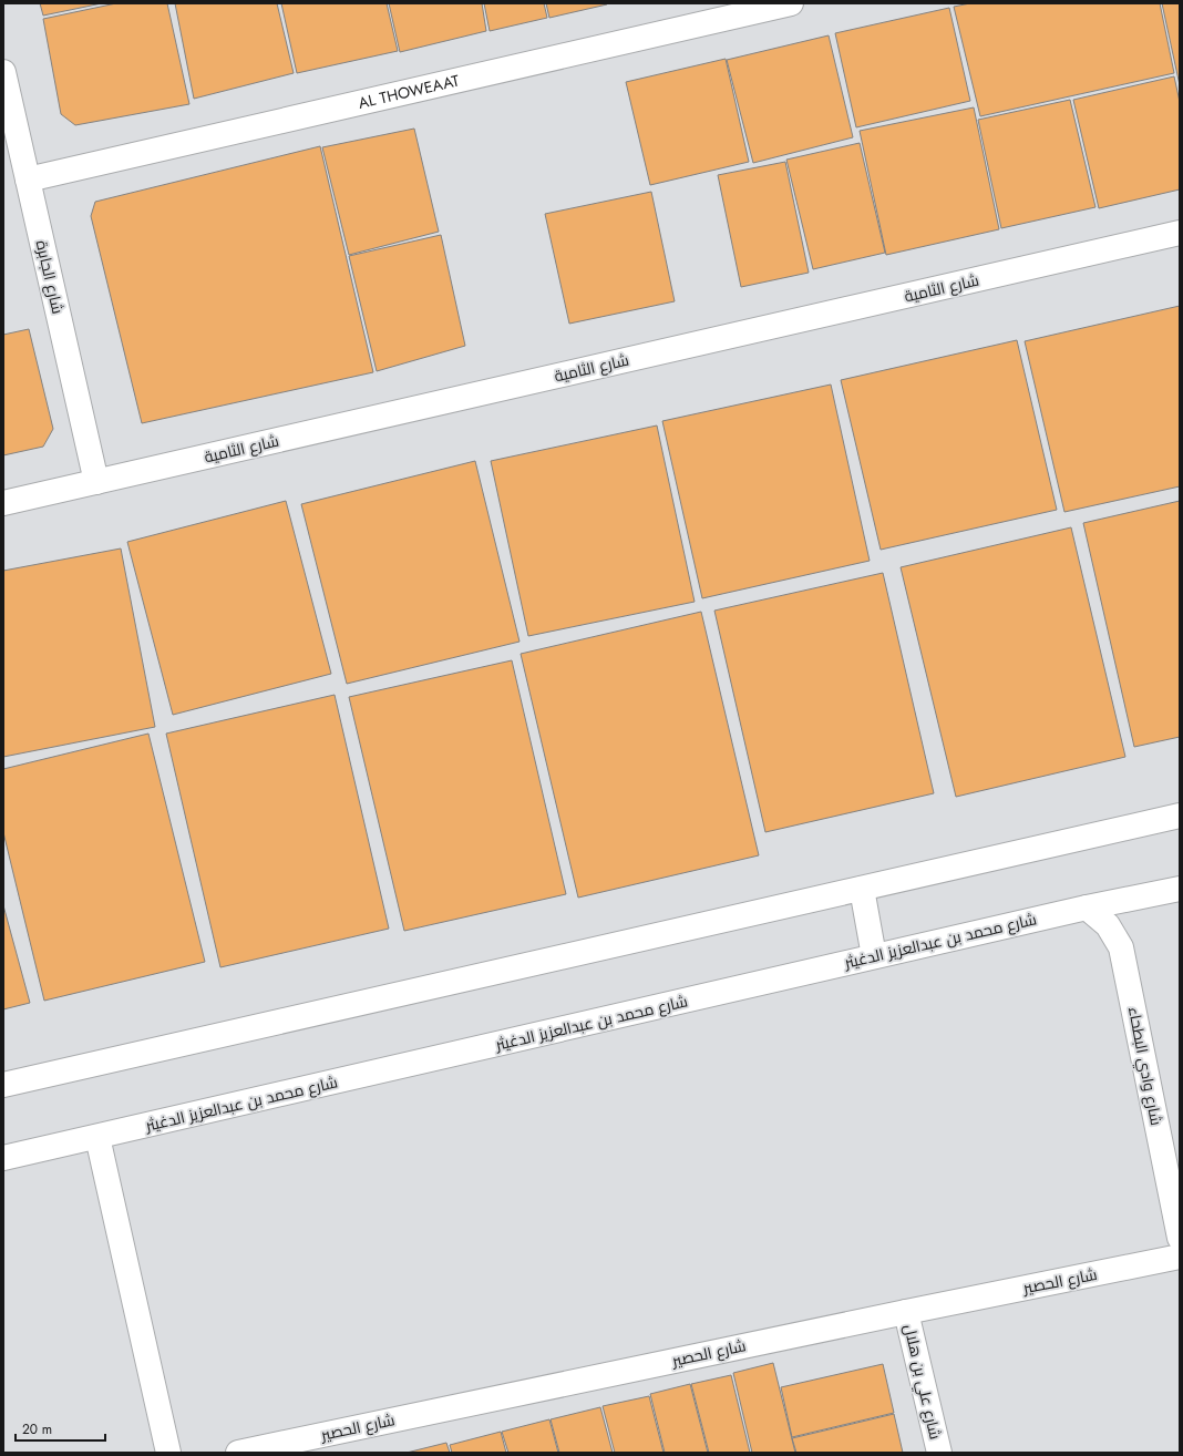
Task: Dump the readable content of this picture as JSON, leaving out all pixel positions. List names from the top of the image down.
{
  "streets": {
    "street": [
      "AL THOWEAAT",
      "شارع الجابرة",
      "شارع الثامية",
      "شارع محمد بن عبدالعزيز الدغيثر",
      "شارع وادي البطحاء",
      "شارع الحصير",
      "شارع علي بن هلال"
    ]
  },
  "crossings": [
    ["AL THOWEAAT", "شارع الجابرة"],
    ["شارع الجابرة", "شارع الثامية"],
    ["شارع محمد بن عبدالعزيز الدغيثر", "شارع وادي البطحاء"],
    ["شارع الحصير", "شارع علي بن هلال"]
  ],
  "scale_bar": "20 m"
}
